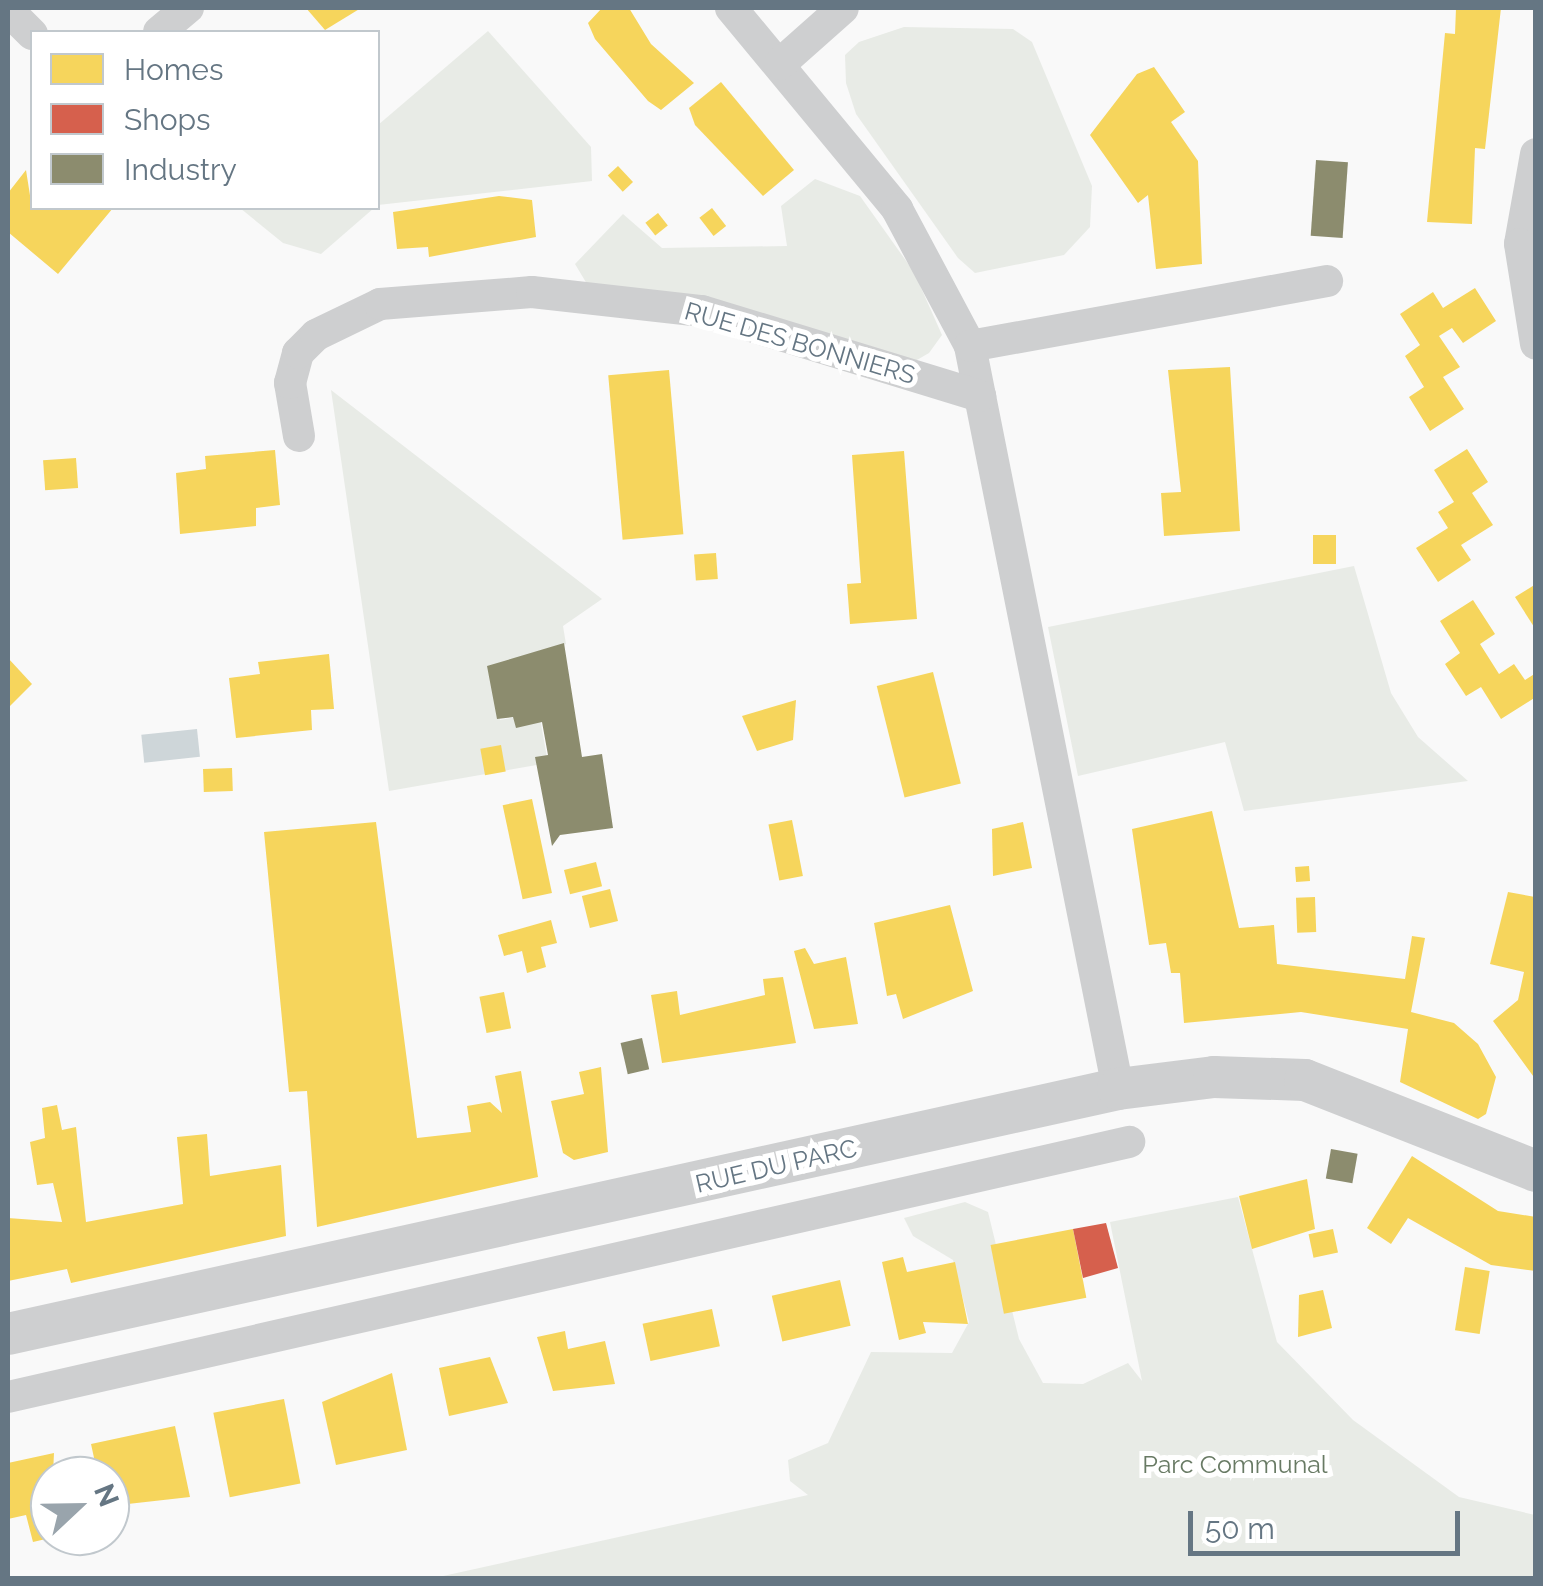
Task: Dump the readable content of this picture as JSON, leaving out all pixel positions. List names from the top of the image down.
{
  "streets": {
    "street": ["RUE DES BONNIERS", "RUE DU PARC"]
  },
  "parks": ["Parc Communal"],
  "legend": ["Homes", "Shops", "Industry"],
  "scale_bar": "50 m",
  "north": "right"
}
